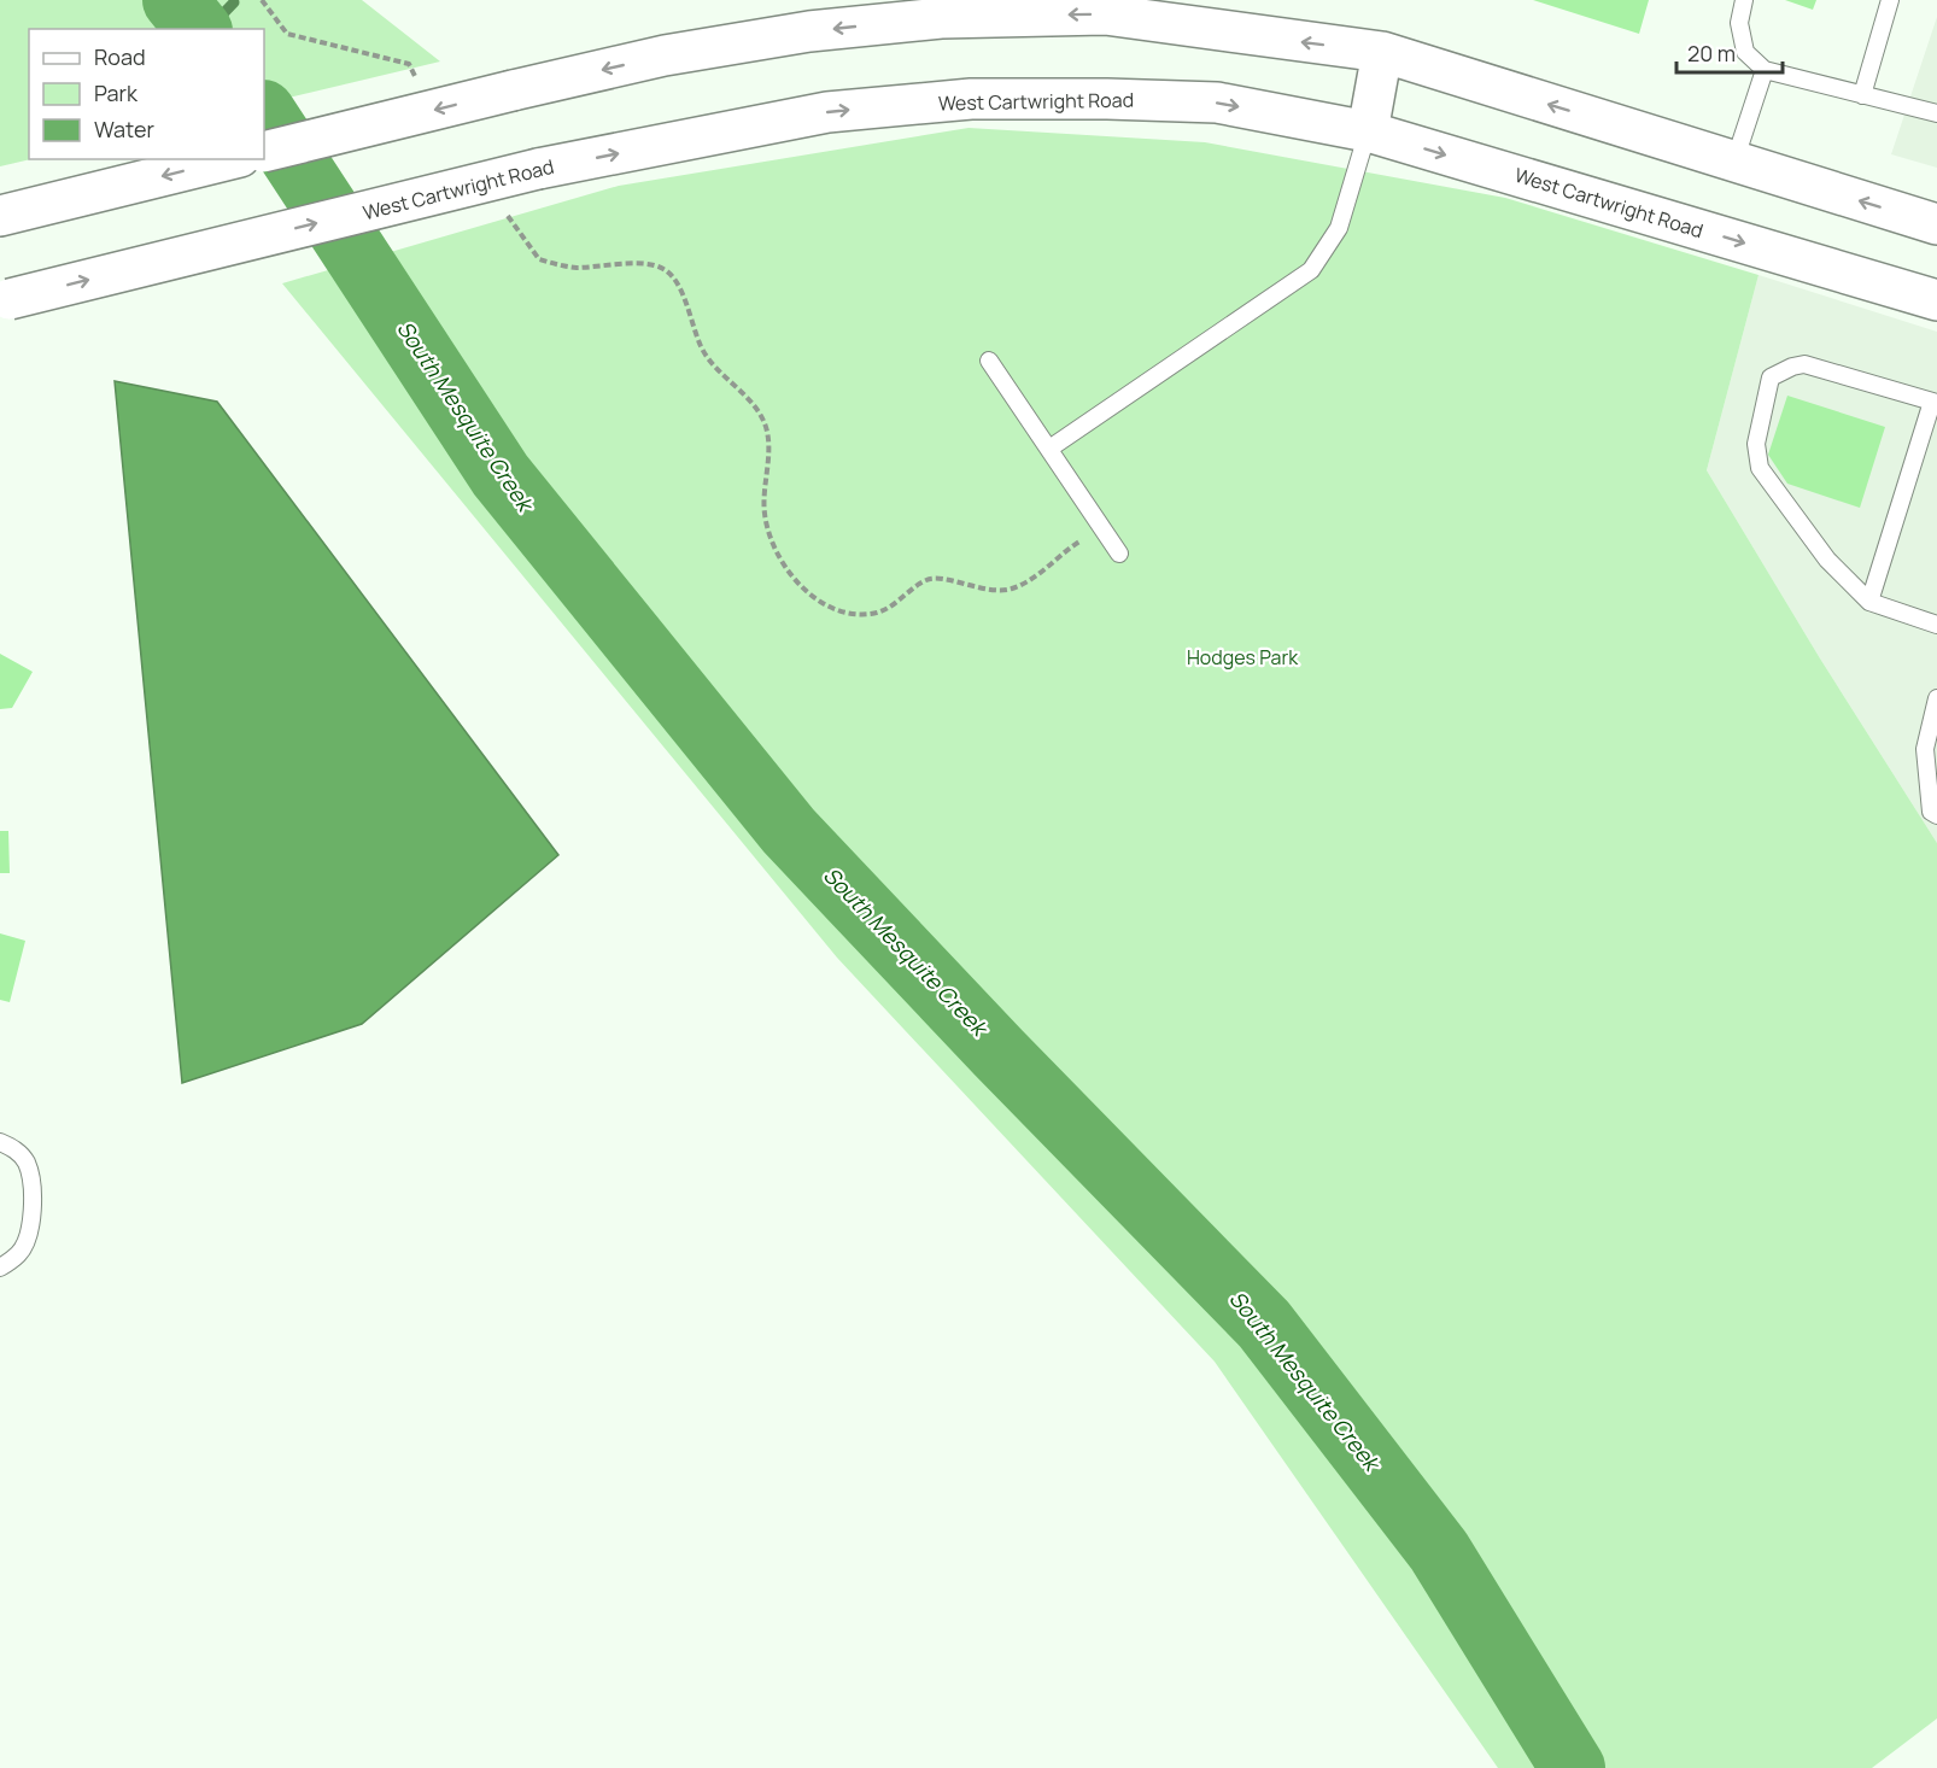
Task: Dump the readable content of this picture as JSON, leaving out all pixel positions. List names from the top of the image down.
{
  "streets": {
    "main road": ["West Cartwright Road"]
  },
  "water": ["South Mesquite Creek"],
  "parks": ["Hodges Park"],
  "legend": ["Road", "Park", "Water"],
  "scale_bar": "20 m"
}
